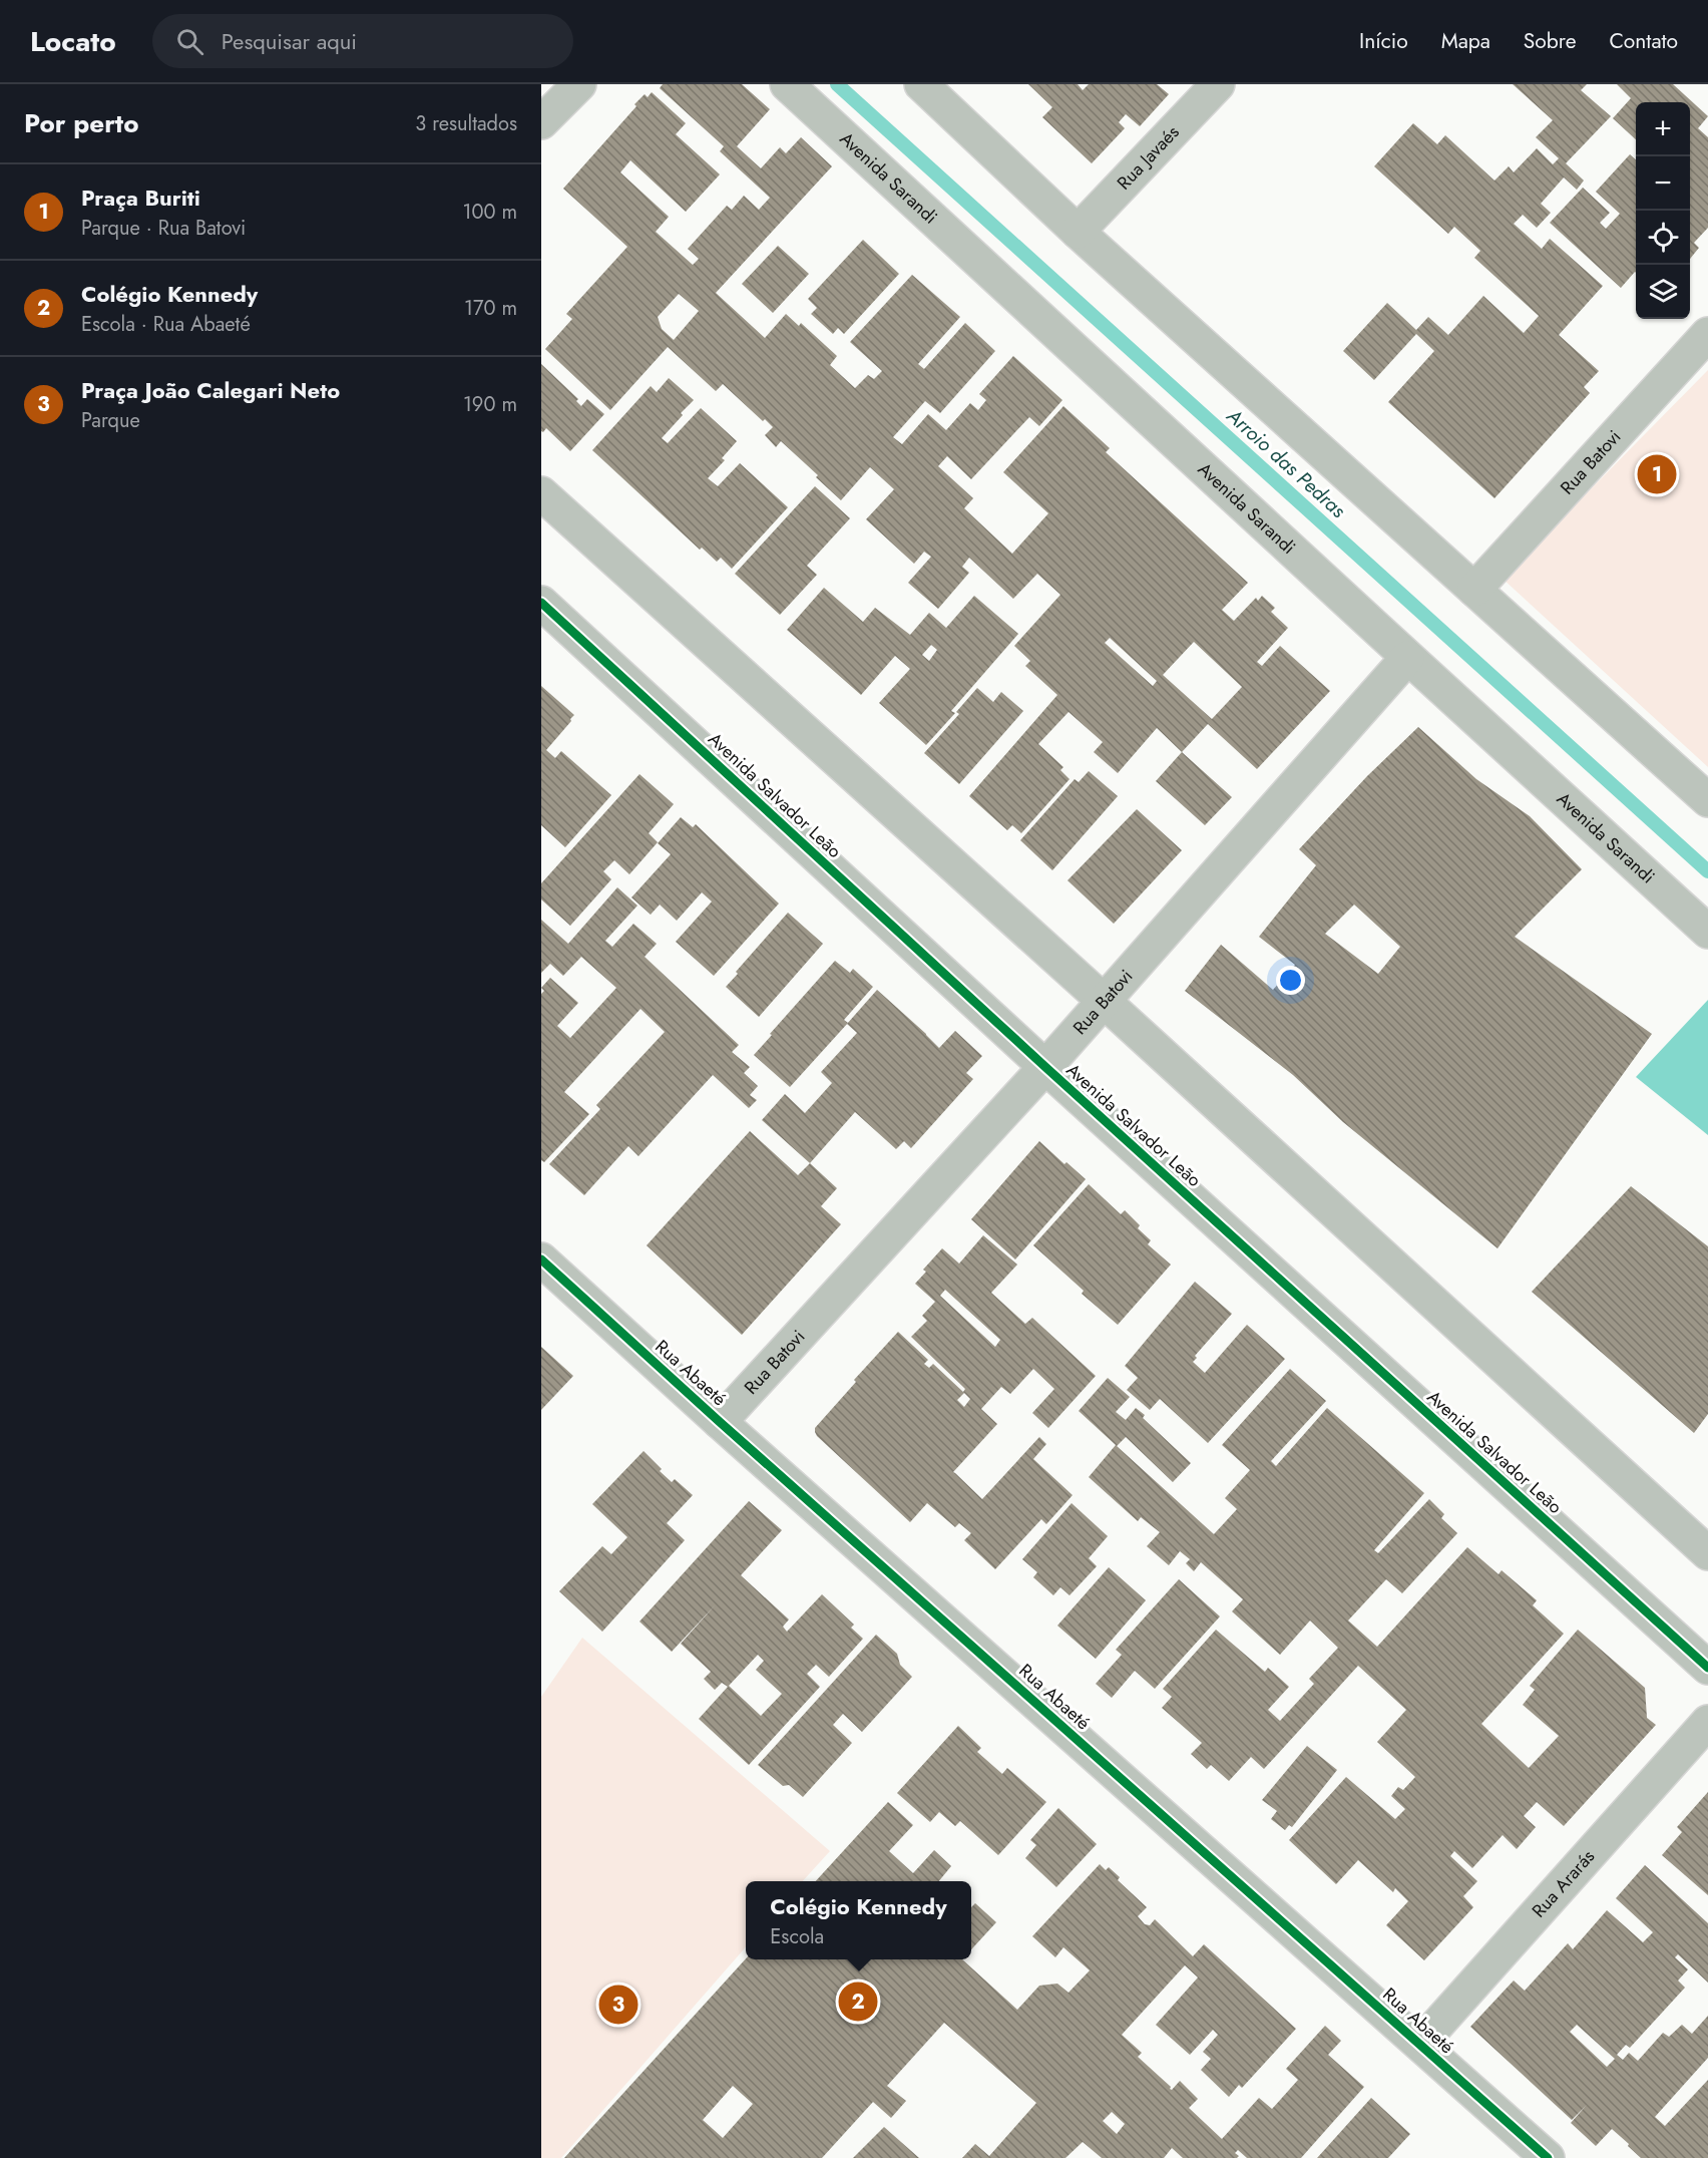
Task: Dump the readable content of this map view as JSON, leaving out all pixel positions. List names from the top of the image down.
{
  "streets": {
    "street": [
      "Rua Javaés",
      "Avenida Sarandi",
      "Rua Batovi",
      "Avenida Salvador Leão",
      "Rua Abaeté",
      "Rua Ararás"
    ]
  },
  "crossings": [
    ["Avenida Sarandi", "Rua Batovi"],
    ["Rua Batovi", "Avenida Salvador Leão"],
    ["Rua Batovi", "Rua Abaeté"],
    ["Rua Abaeté", "Rua Ararás"]
  ],
  "water": ["Arroio das Pedras"],
  "page": {
    "header": "Locato",
    "search": "Pesquisar aqui",
    "nav": [
      "Início",
      "Mapa",
      "Sobre",
      "Contato"
    ],
    "heading": ["Por perto", "3 resultados"],
    "map_buttons": ["+", "−"],
    "list": [
      {
        "mark": "1",
        "name": "Praça Buriti",
        "note": "Parque · Rua Batovi",
        "value": "100 m"
      },
      {
        "mark": "2",
        "name": "Colégio Kennedy",
        "note": "Escola · Rua Abaeté",
        "value": "170 m"
      },
      {
        "mark": "3",
        "name": "Praça João Calegari Neto",
        "note": "Parque",
        "value": "190 m"
      }
    ],
    "pins": ["1", "2", "3"],
    "popup": ["Colégio Kennedy", "Escola"]
  }
}
